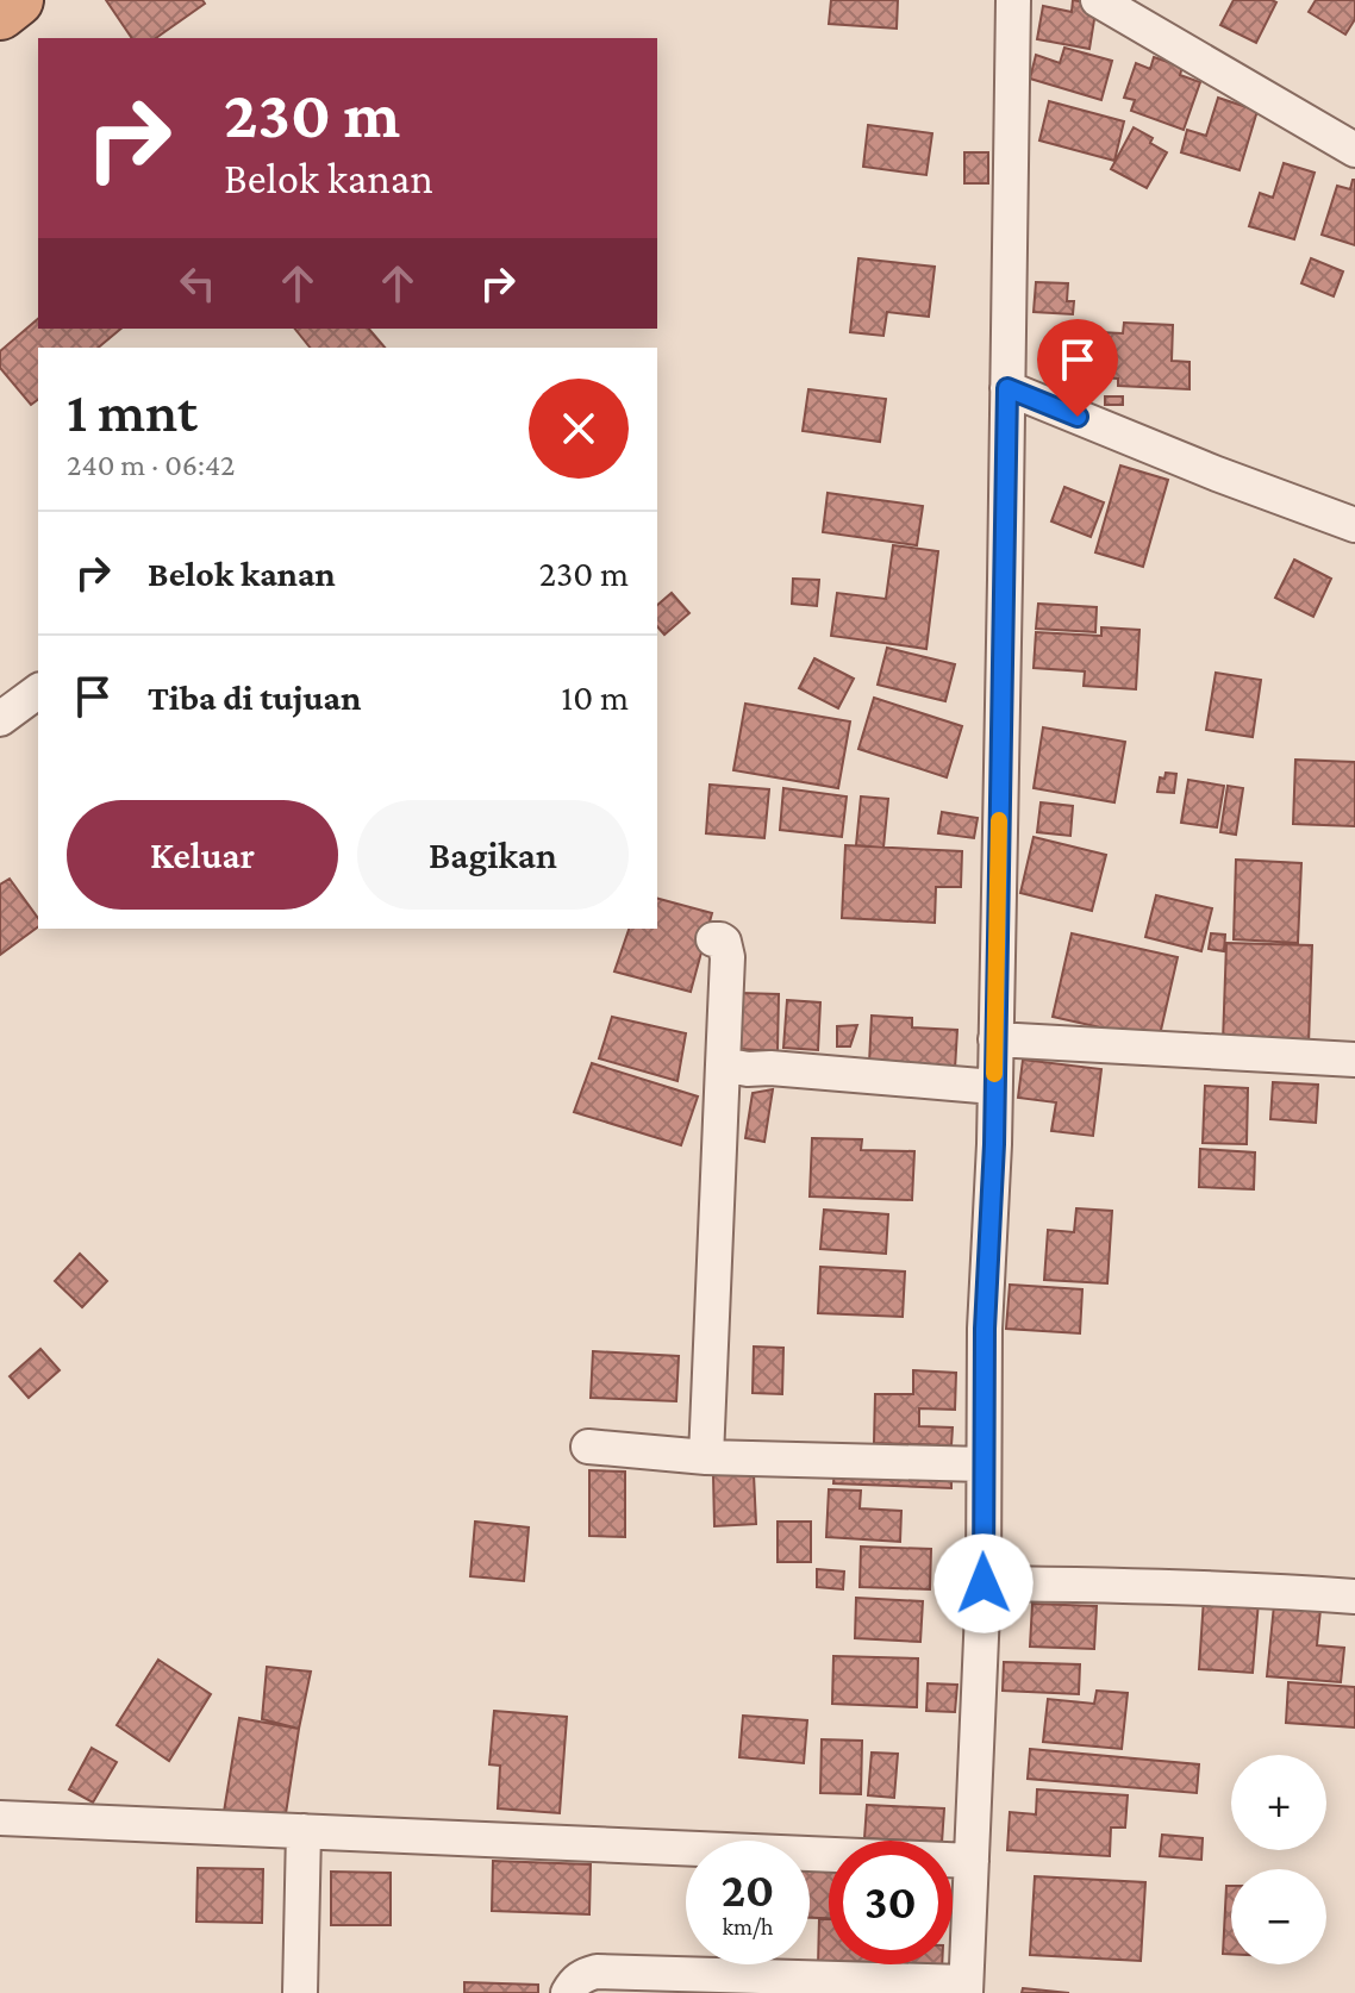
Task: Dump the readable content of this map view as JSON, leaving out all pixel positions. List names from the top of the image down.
{
  "page": {
    "turn": ["230 m", "Belok kanan"],
    "heading": ["1 mnt", "240 m · 06:42"],
    "list": [
      {
        "name": "Belok kanan",
        "value": "230 m"
      },
      {
        "name": "Tiba di tujuan",
        "value": "10 m"
      }
    ],
    "buttons": ["Keluar", "Bagikan"],
    "map_buttons": ["+", "−"],
    "speed": "20 km/h",
    "limit": "30"
  }
}
